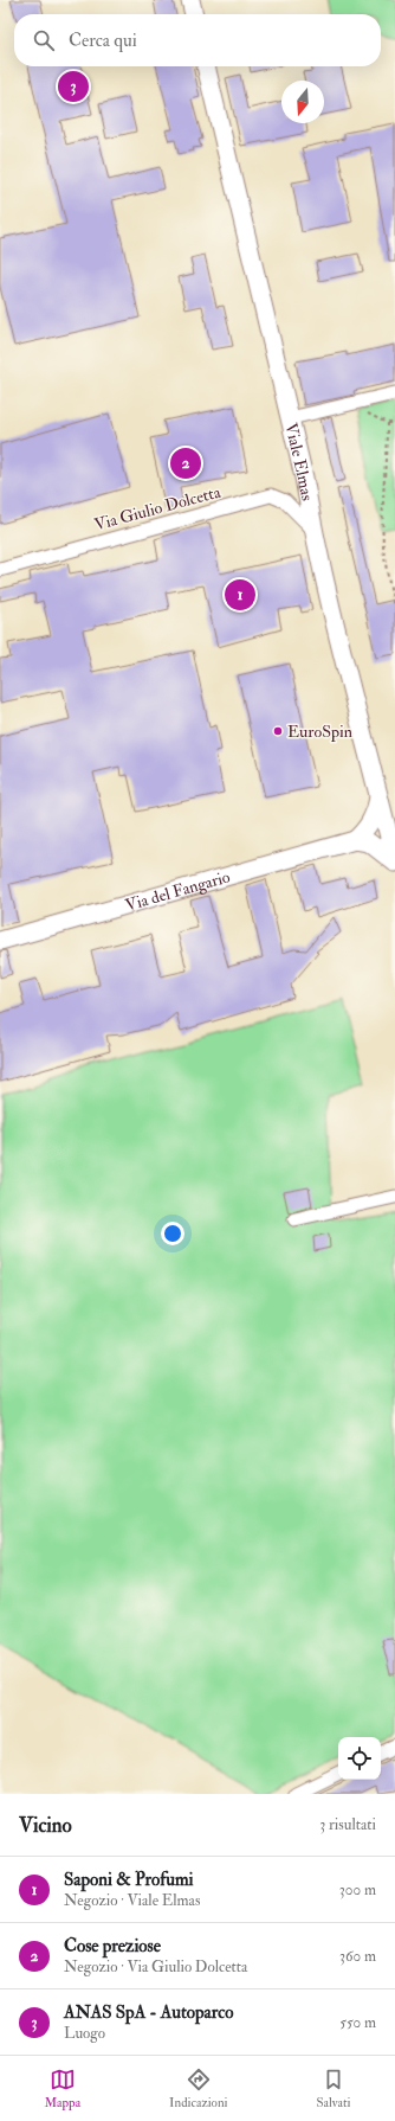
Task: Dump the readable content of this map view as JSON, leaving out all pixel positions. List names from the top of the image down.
{
  "streets": {
    "main road": ["Viale Elmas", "Via del Fangario"],
    "street": ["Via Giulio Dolcetta"]
  },
  "crossings": [
    ["Viale Elmas", "Via Giulio Dolcetta"]
  ],
  "places": ["EuroSpin"],
  "north": "bottom",
  "page": {
    "search": "Cerca qui",
    "pins": ["3", "2", "1"],
    "heading": ["Vicino", "3 risultati"],
    "list": [
      {
        "mark": "1",
        "name": "Saponi & Profumi",
        "note": "Negozio · Viale Elmas",
        "value": "300 m"
      },
      {
        "mark": "2",
        "name": "Cose preziose",
        "note": "Negozio · Via Giulio Dolcetta",
        "value": "360 m"
      },
      {
        "mark": "3",
        "name": "ANAS SpA - Autoparco",
        "note": "Luogo",
        "value": "550 m"
      }
    ],
    "nav": ["Mappa", "Indicazioni", "Salvati"]
  }
}
